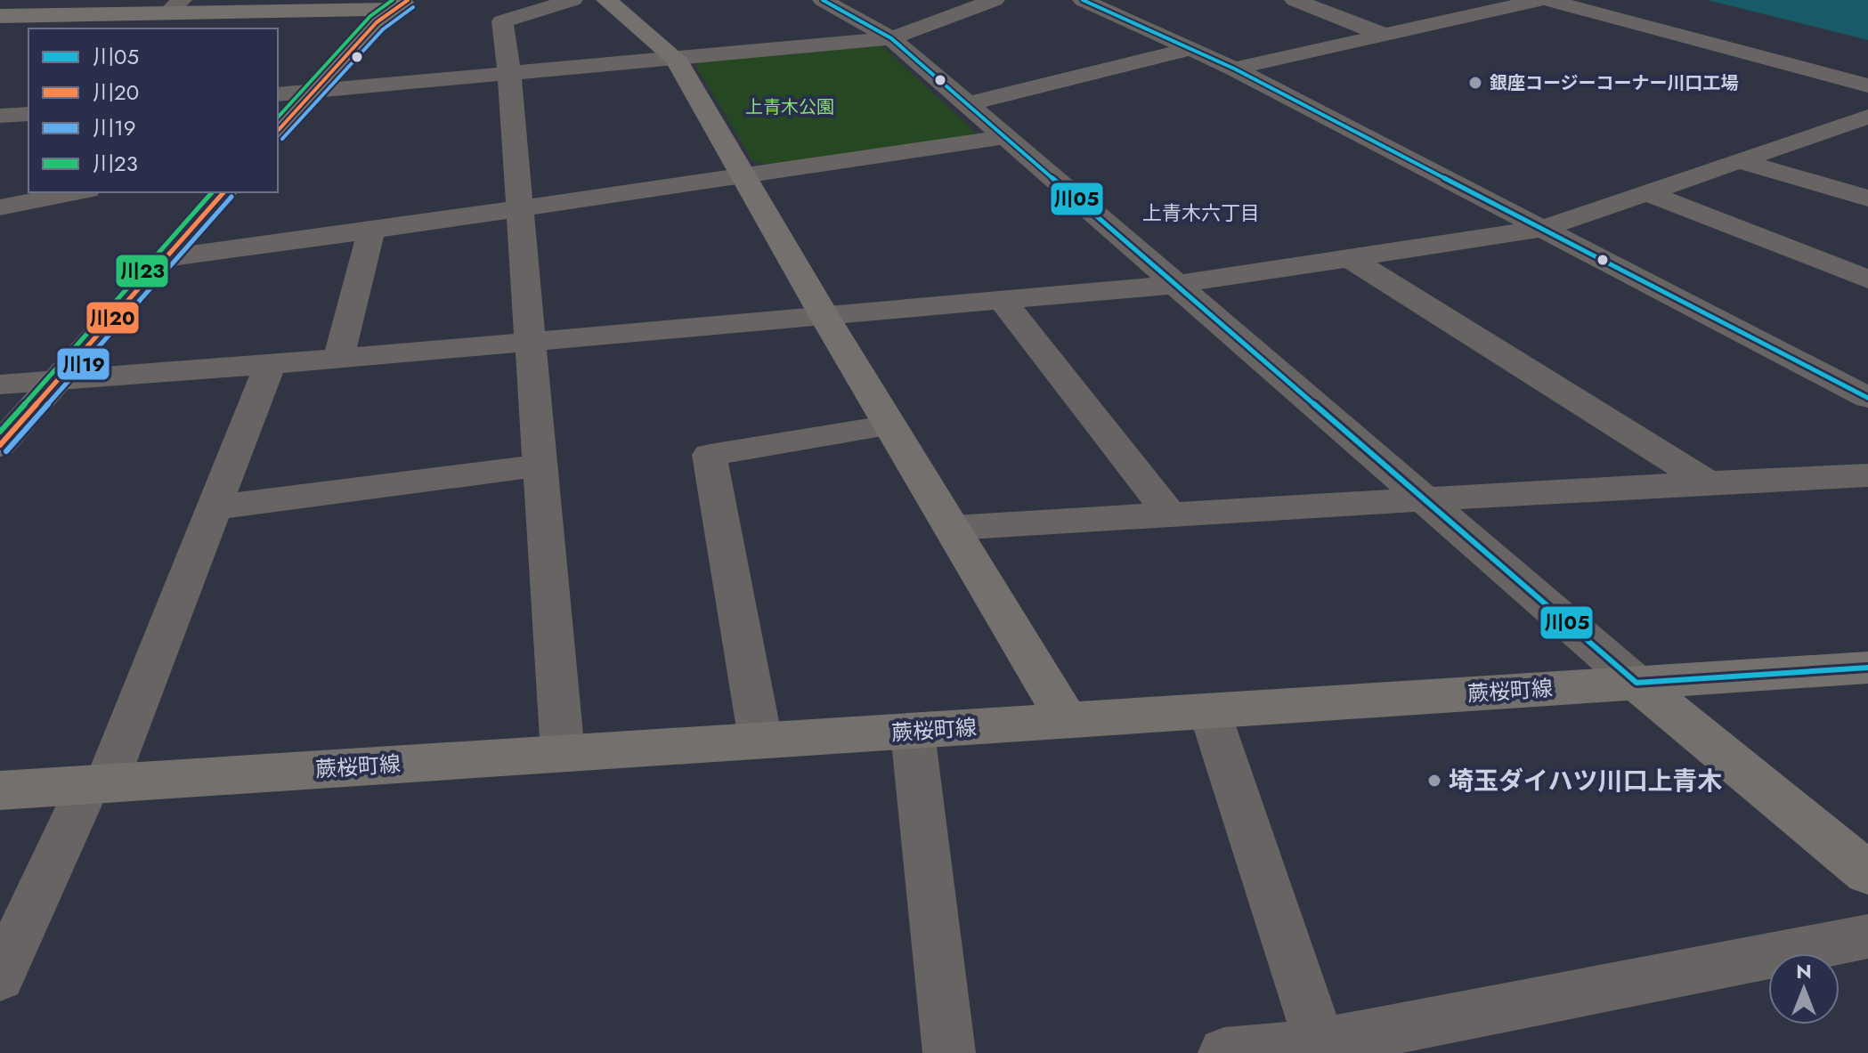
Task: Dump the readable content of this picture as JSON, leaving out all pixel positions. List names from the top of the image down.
{
  "streets": {
    "main road": ["蕨桜町線"]
  },
  "districts": ["上青木六丁目"],
  "parks": ["上青木公園"],
  "places": ["銀座コージーコーナー川口工場", "埼玉ダイハツ川口上青木"],
  "lines": [
    "transit line 川05",
    "transit line 川20",
    "transit line 川23",
    "transit line 川19"
  ],
  "legend": [
    "川05",
    "川20",
    "川19",
    "川23"
  ],
  "north": "top"
}
